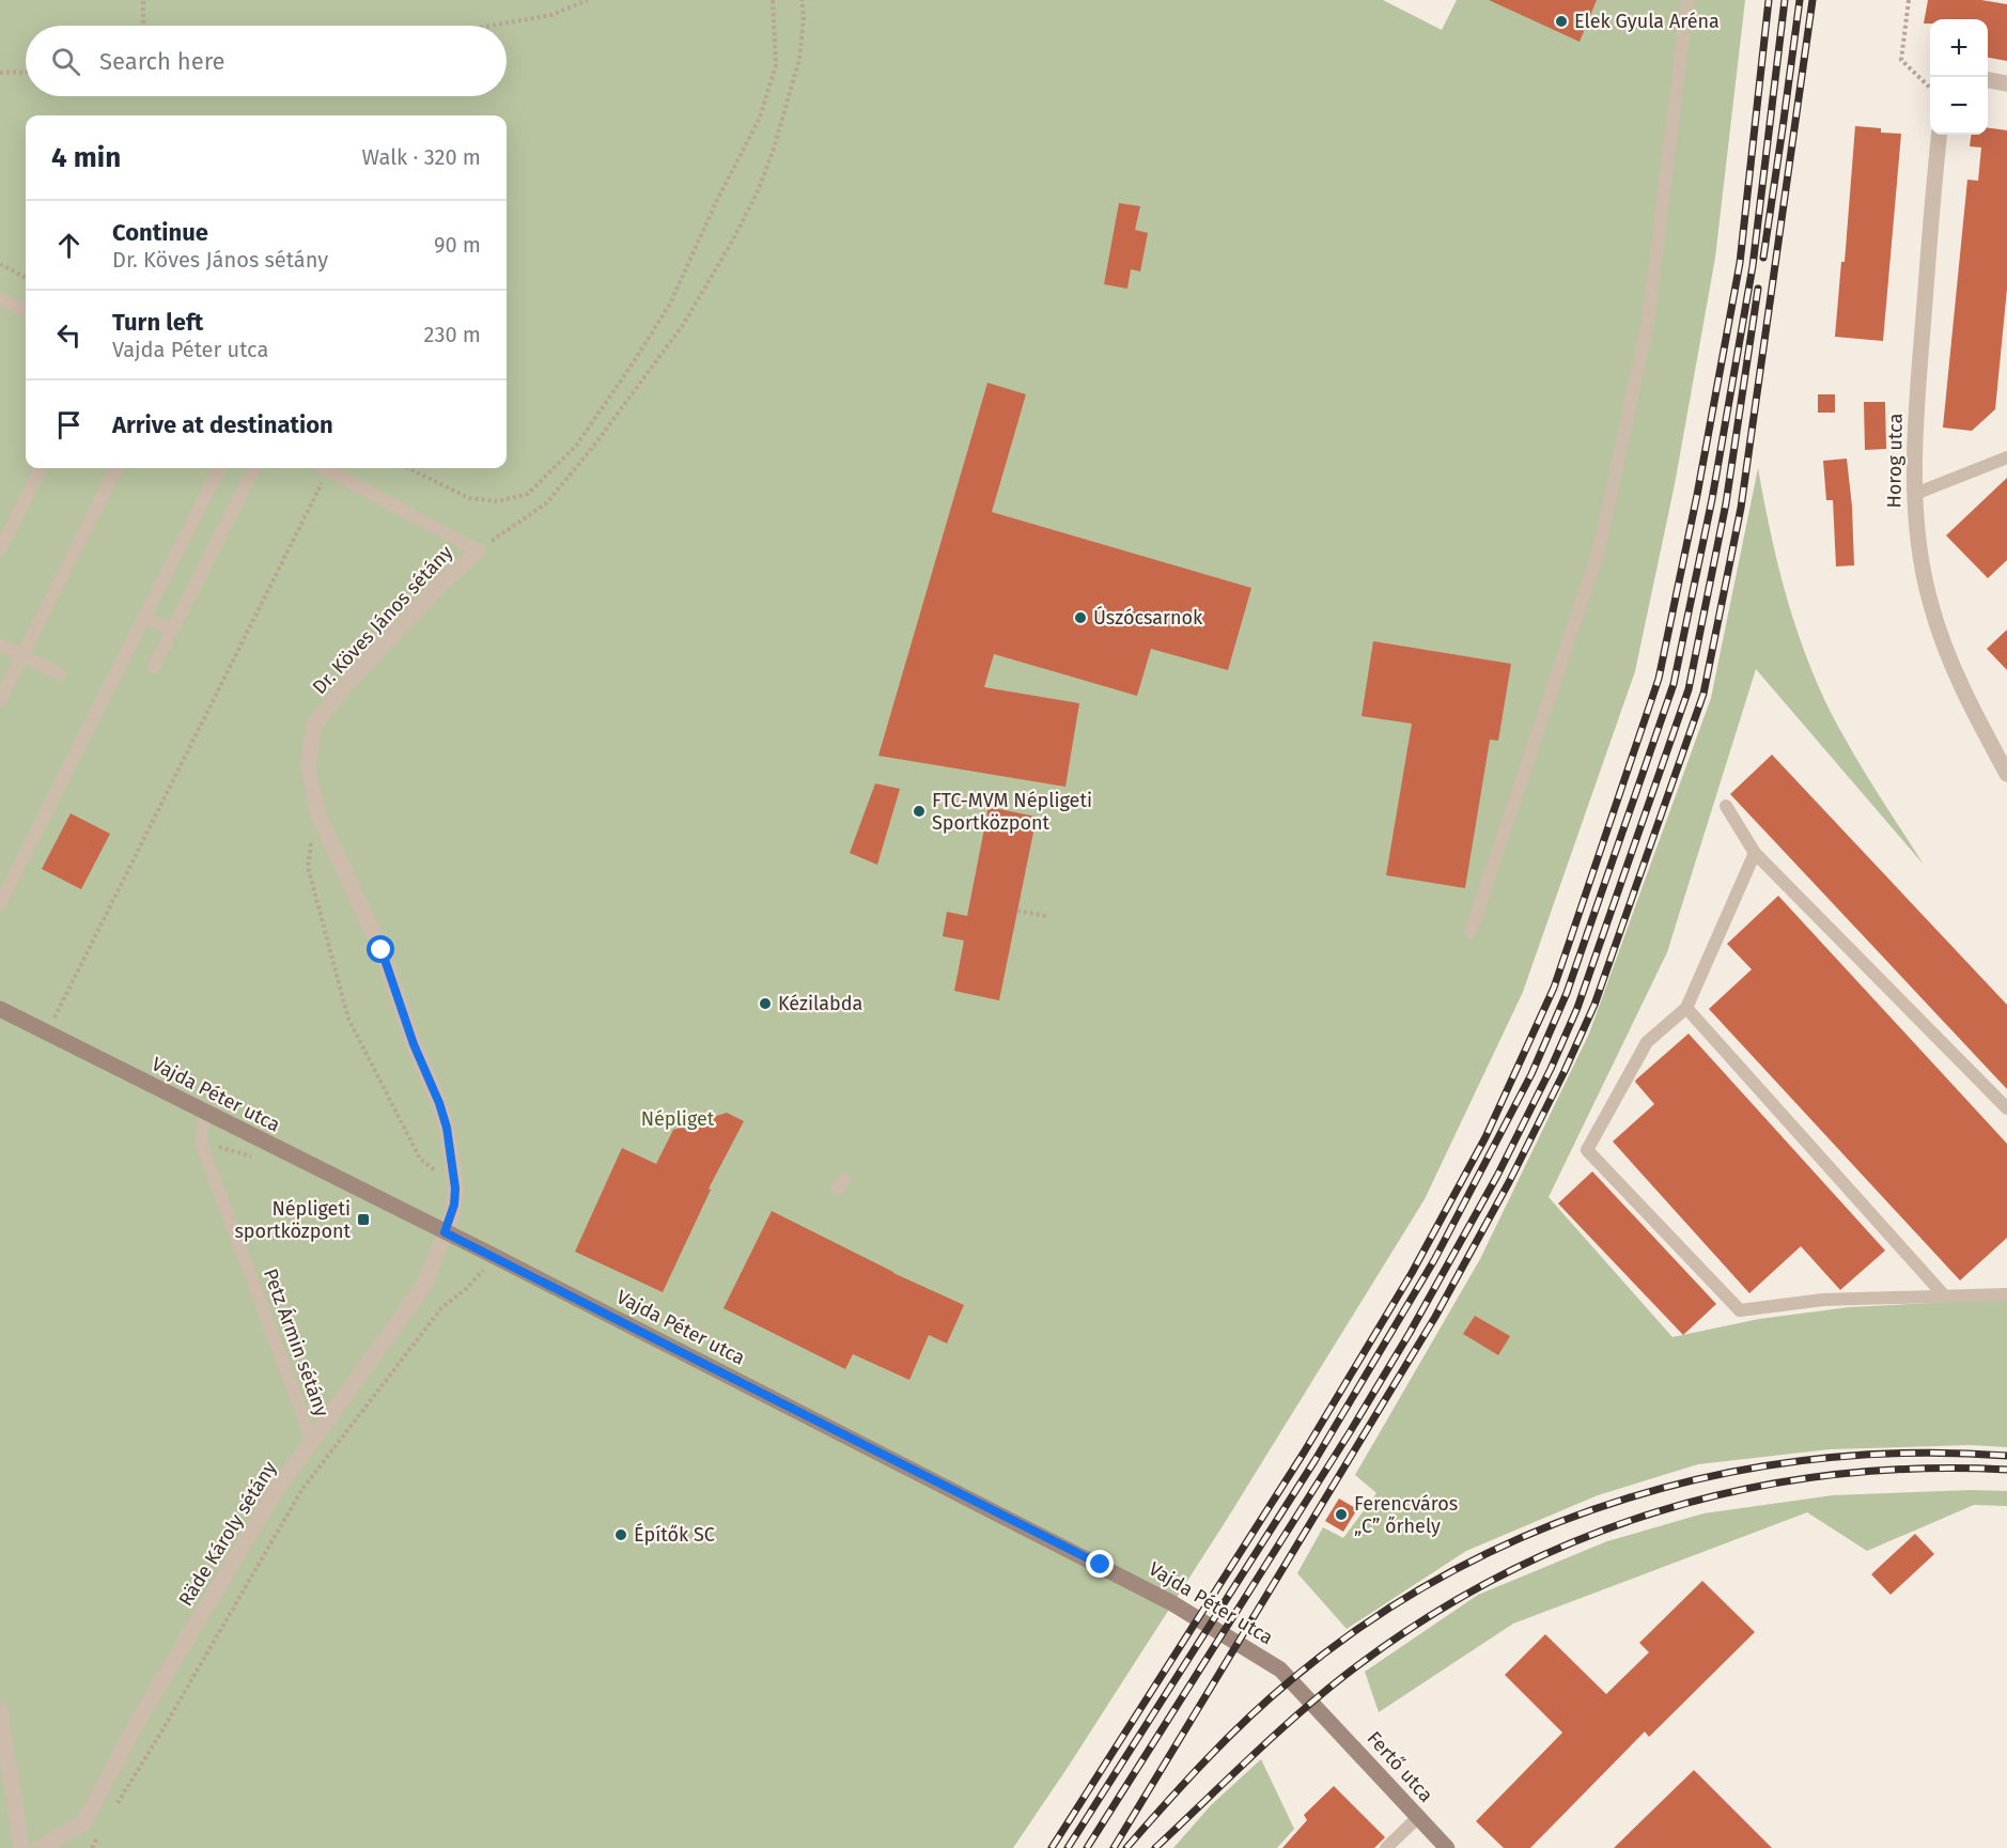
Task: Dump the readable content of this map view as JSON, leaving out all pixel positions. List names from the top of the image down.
{
  "streets": {
    "street": [
      "Horog utca",
      "Dr. Köves János sétány",
      "Vajda Péter utca",
      "Räde Károly sétány",
      "Fertő utca"
    ],
    "lane": ["Petz Ármin sétány"]
  },
  "crossings": [
    ["Dr. Köves János sétány", "Vajda Péter utca"],
    ["Dr. Köves János sétány", "Räde Károly sétány"],
    ["Vajda Péter utca", "Petz Ármin sétány"],
    ["Vajda Péter utca", "Räde Károly sétány"],
    ["Vajda Péter utca", "Fertő utca"],
    ["Petz Ármin sétány", "Räde Károly sétány"]
  ],
  "parks": ["Népliget"],
  "places": {
    "other": [
      "Elek Gyula Aréna",
      "Úszócsarnok",
      "FTC-MVM Népligeti Sportközpont",
      "Kézilabda",
      "Ferencváros „C” őrhely",
      "Építők SC"
    ],
    "transit": ["Népligeti sportközpont"]
  },
  "page": {
    "map_buttons": ["+", "−"],
    "search": "Search here",
    "heading": ["4 min", "Walk · 320 m"],
    "list": [
      ["Continue", "Dr. Köves János sétány", "90 m"],
      ["Turn left", "Vajda Péter utca", "230 m"],
      "Arrive at destination"
    ]
  }
}
